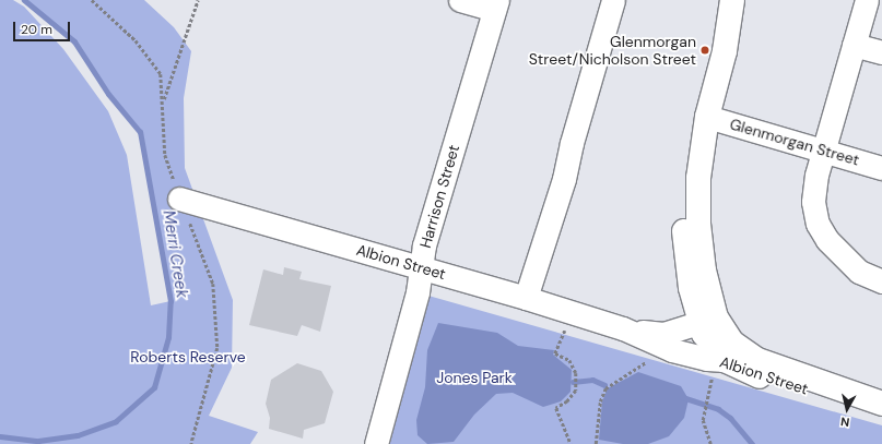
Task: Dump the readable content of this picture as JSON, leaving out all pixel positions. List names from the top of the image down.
{
  "streets": {
    "main road": ["Albion Street"],
    "street": ["Glenmorgan Street", "Harrison Street"]
  },
  "crossings": [
    ["Harrison Street", "Albion Street"]
  ],
  "water": ["Merri Creek"],
  "parks": ["Roberts Reserve", "Jones Park"],
  "places": ["Glenmorgan Street/Nicholson Street"],
  "scale_bar": "20 m",
  "north": "bottom"
}
